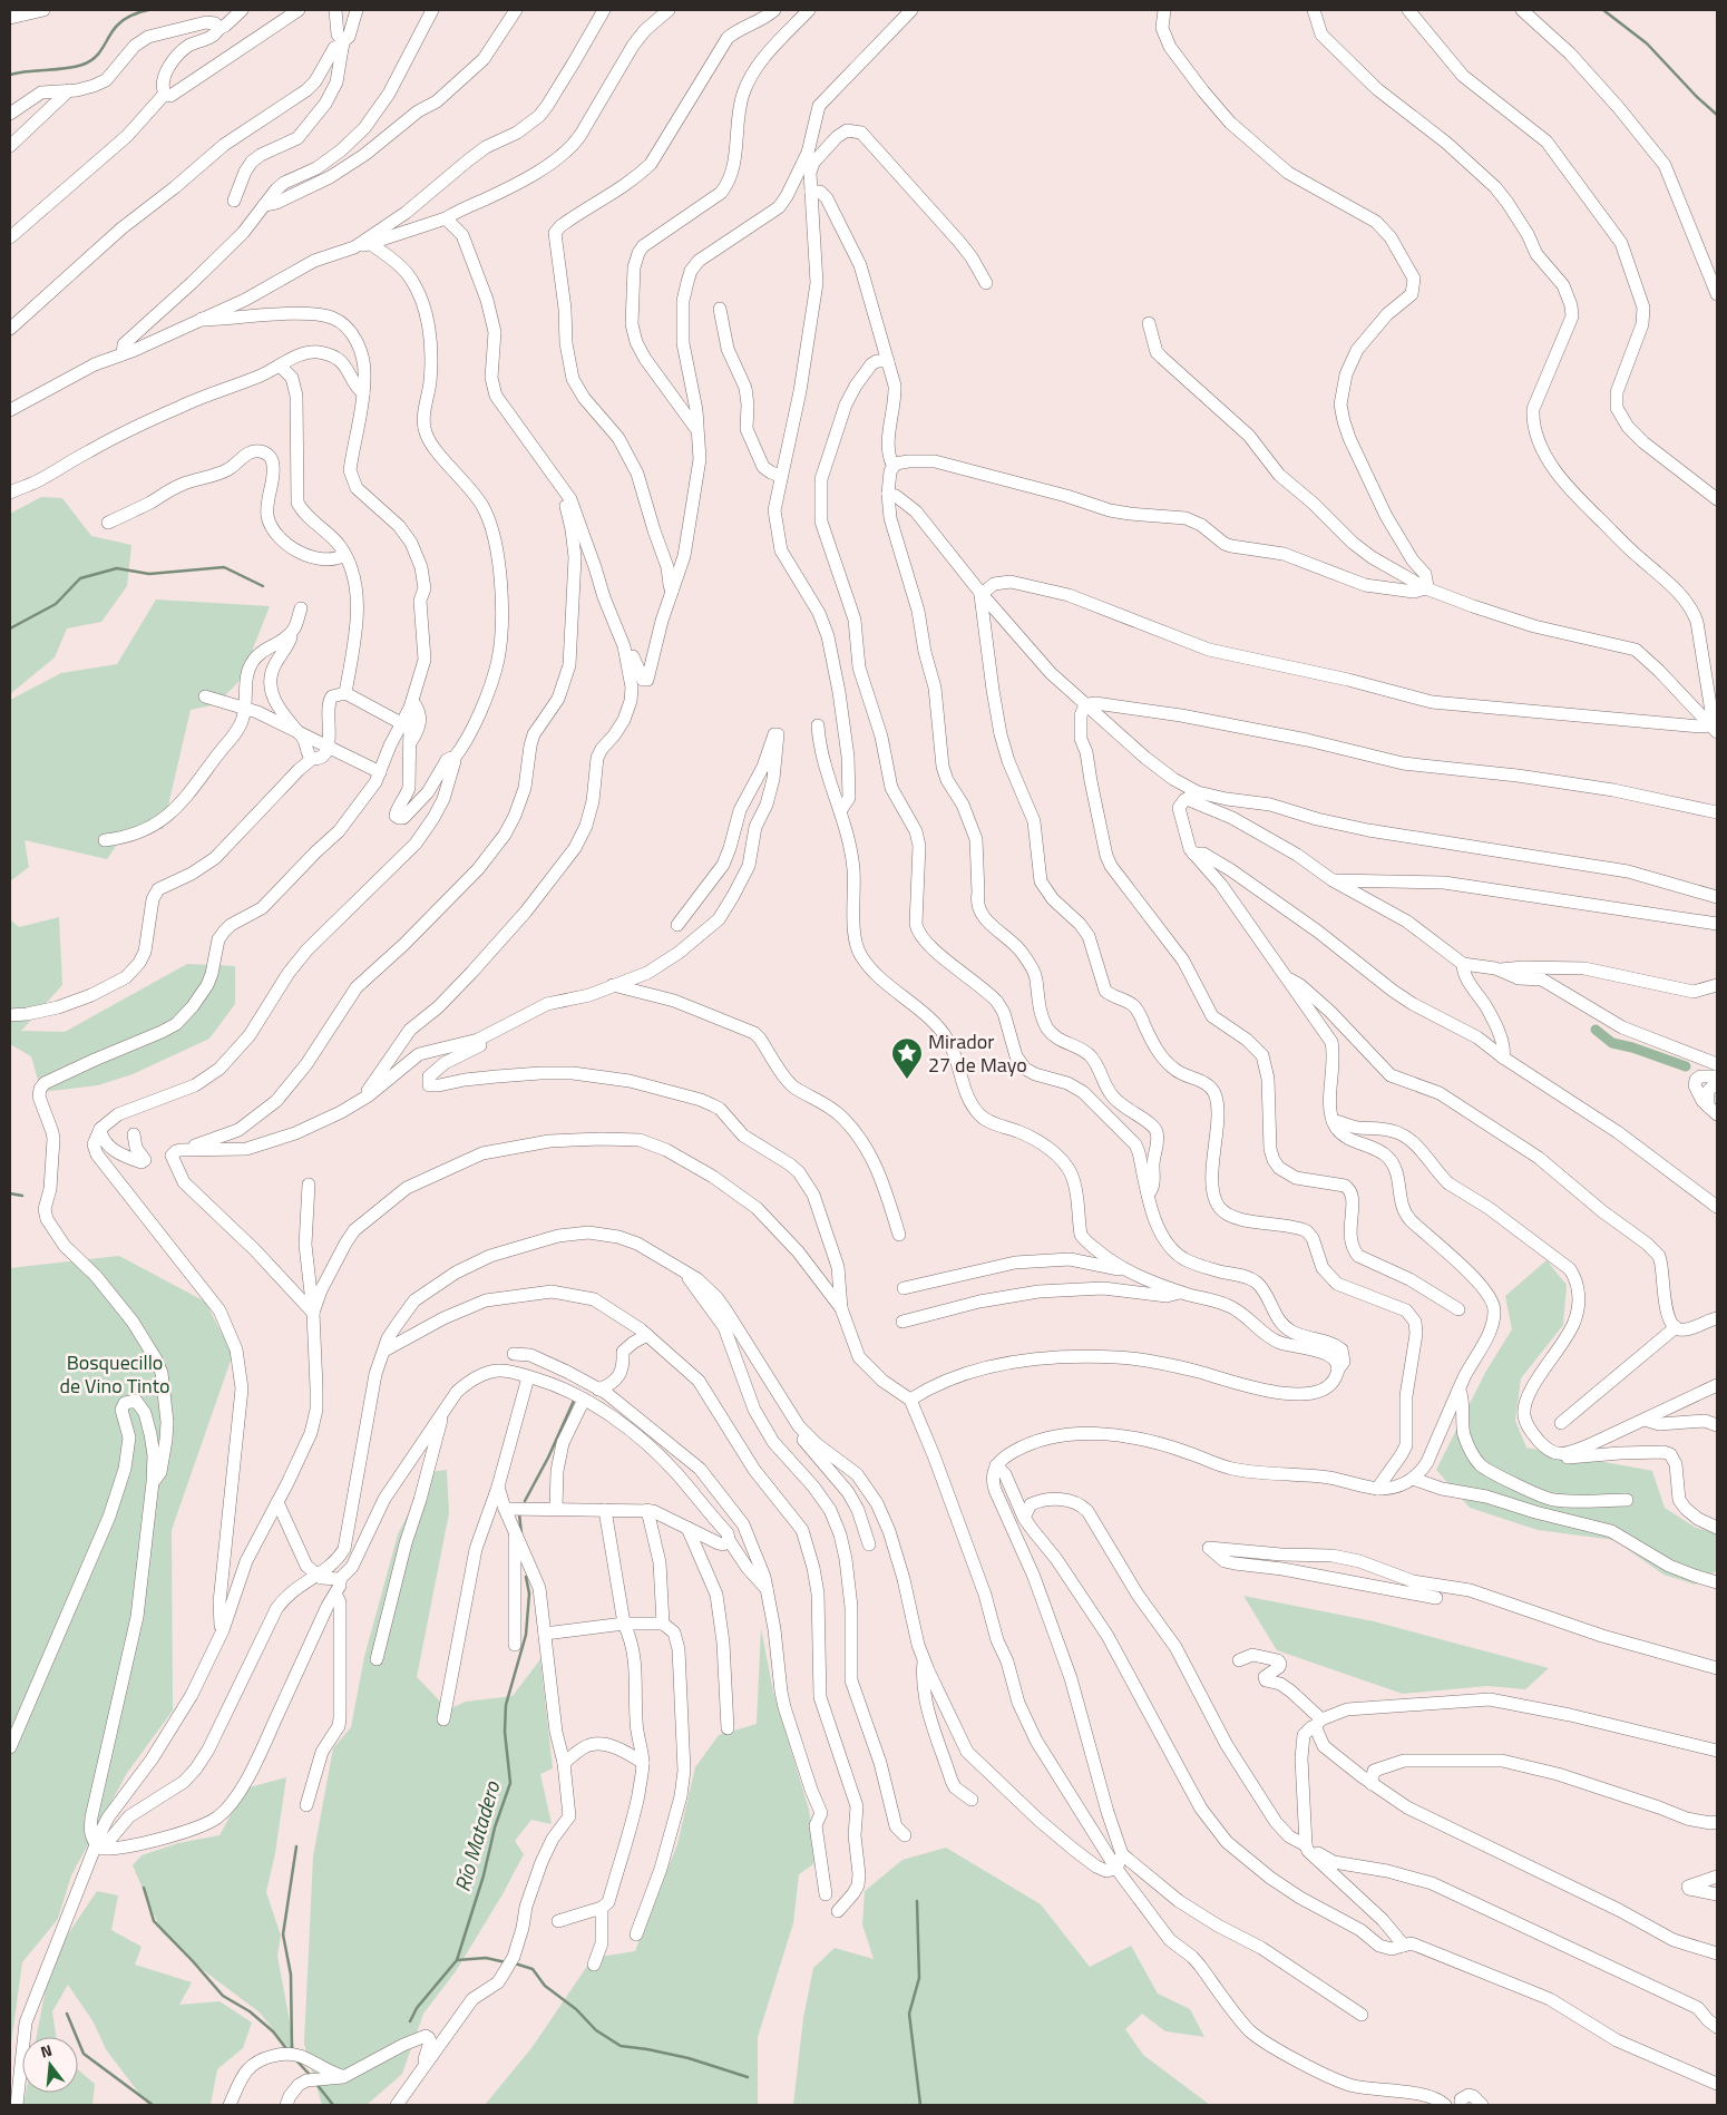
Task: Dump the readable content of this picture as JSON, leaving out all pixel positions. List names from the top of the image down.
{
  "water": ["Río Matadero"],
  "parks": ["Bosquecillo de Vino Tinto"],
  "places": {
    "place": ["Mirador 27 de Mayo"]
  },
  "north": "top"
}
